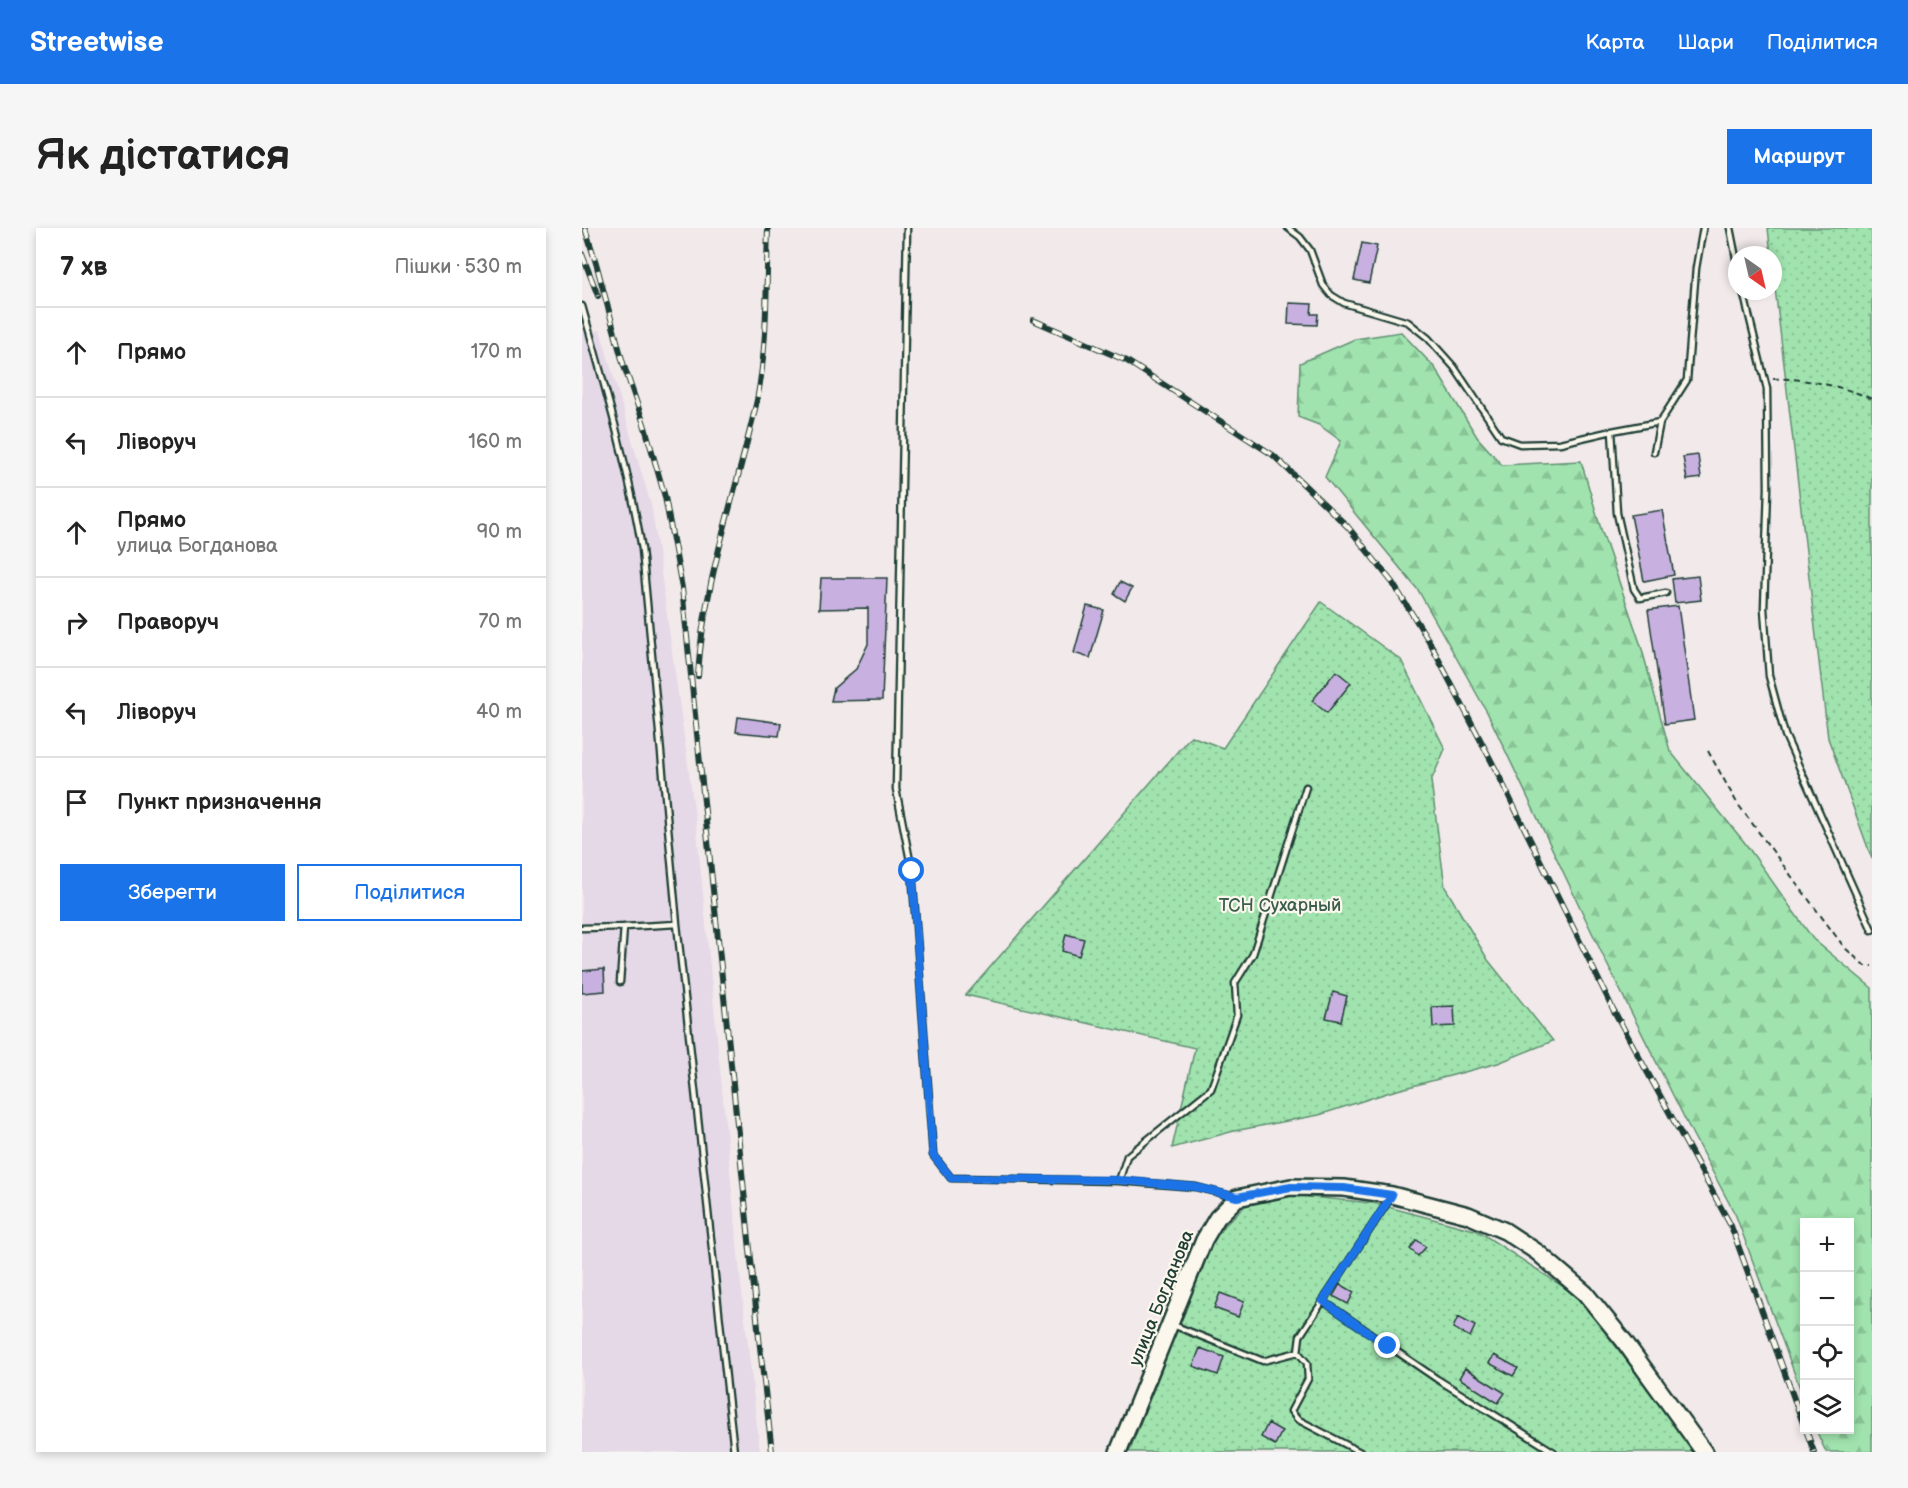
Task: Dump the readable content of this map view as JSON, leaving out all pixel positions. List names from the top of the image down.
{
  "streets": {
    "main road": ["улица Богданова"]
  },
  "parks": ["ТСН Сухарный"],
  "north": "bottom right",
  "page": {
    "header": "Streetwise",
    "nav": ["Карта", "Шари", "Поділитися"],
    "buttons": [
      "Маршрут",
      ["Зберегти", "Поділитися"]
    ],
    "title": "Як дістатися",
    "heading": ["7 хв", "Пішки · 530 m"],
    "list": [
      ["Прямо", "170 m"],
      ["Ліворуч", "160 m"],
      ["Прямо", "улица Богданова", "90 m"],
      ["Праворуч", "70 m"],
      ["Ліворуч", "40 m"],
      "Пункт призначення"
    ],
    "map_buttons": ["+", "−"]
  }
}
